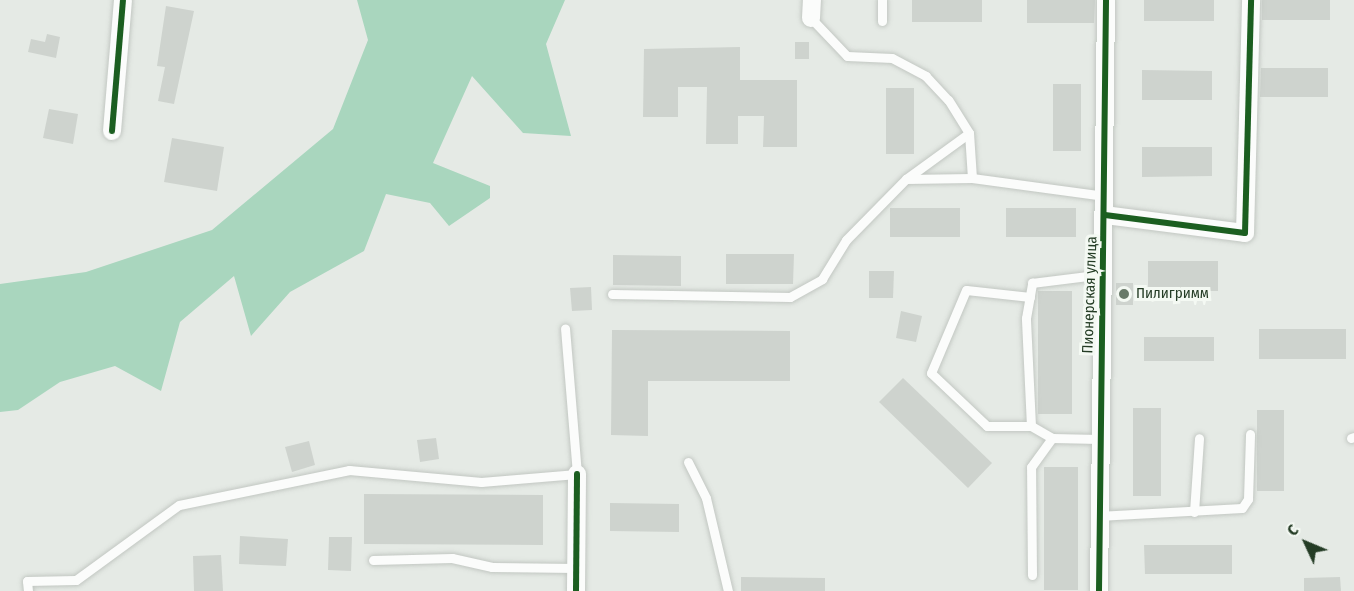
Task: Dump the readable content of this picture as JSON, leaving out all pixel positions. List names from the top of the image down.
{
  "streets": {
    "street": ["Пионерская улица"]
  },
  "places": ["Пилигримм"],
  "north": "top left"
}
